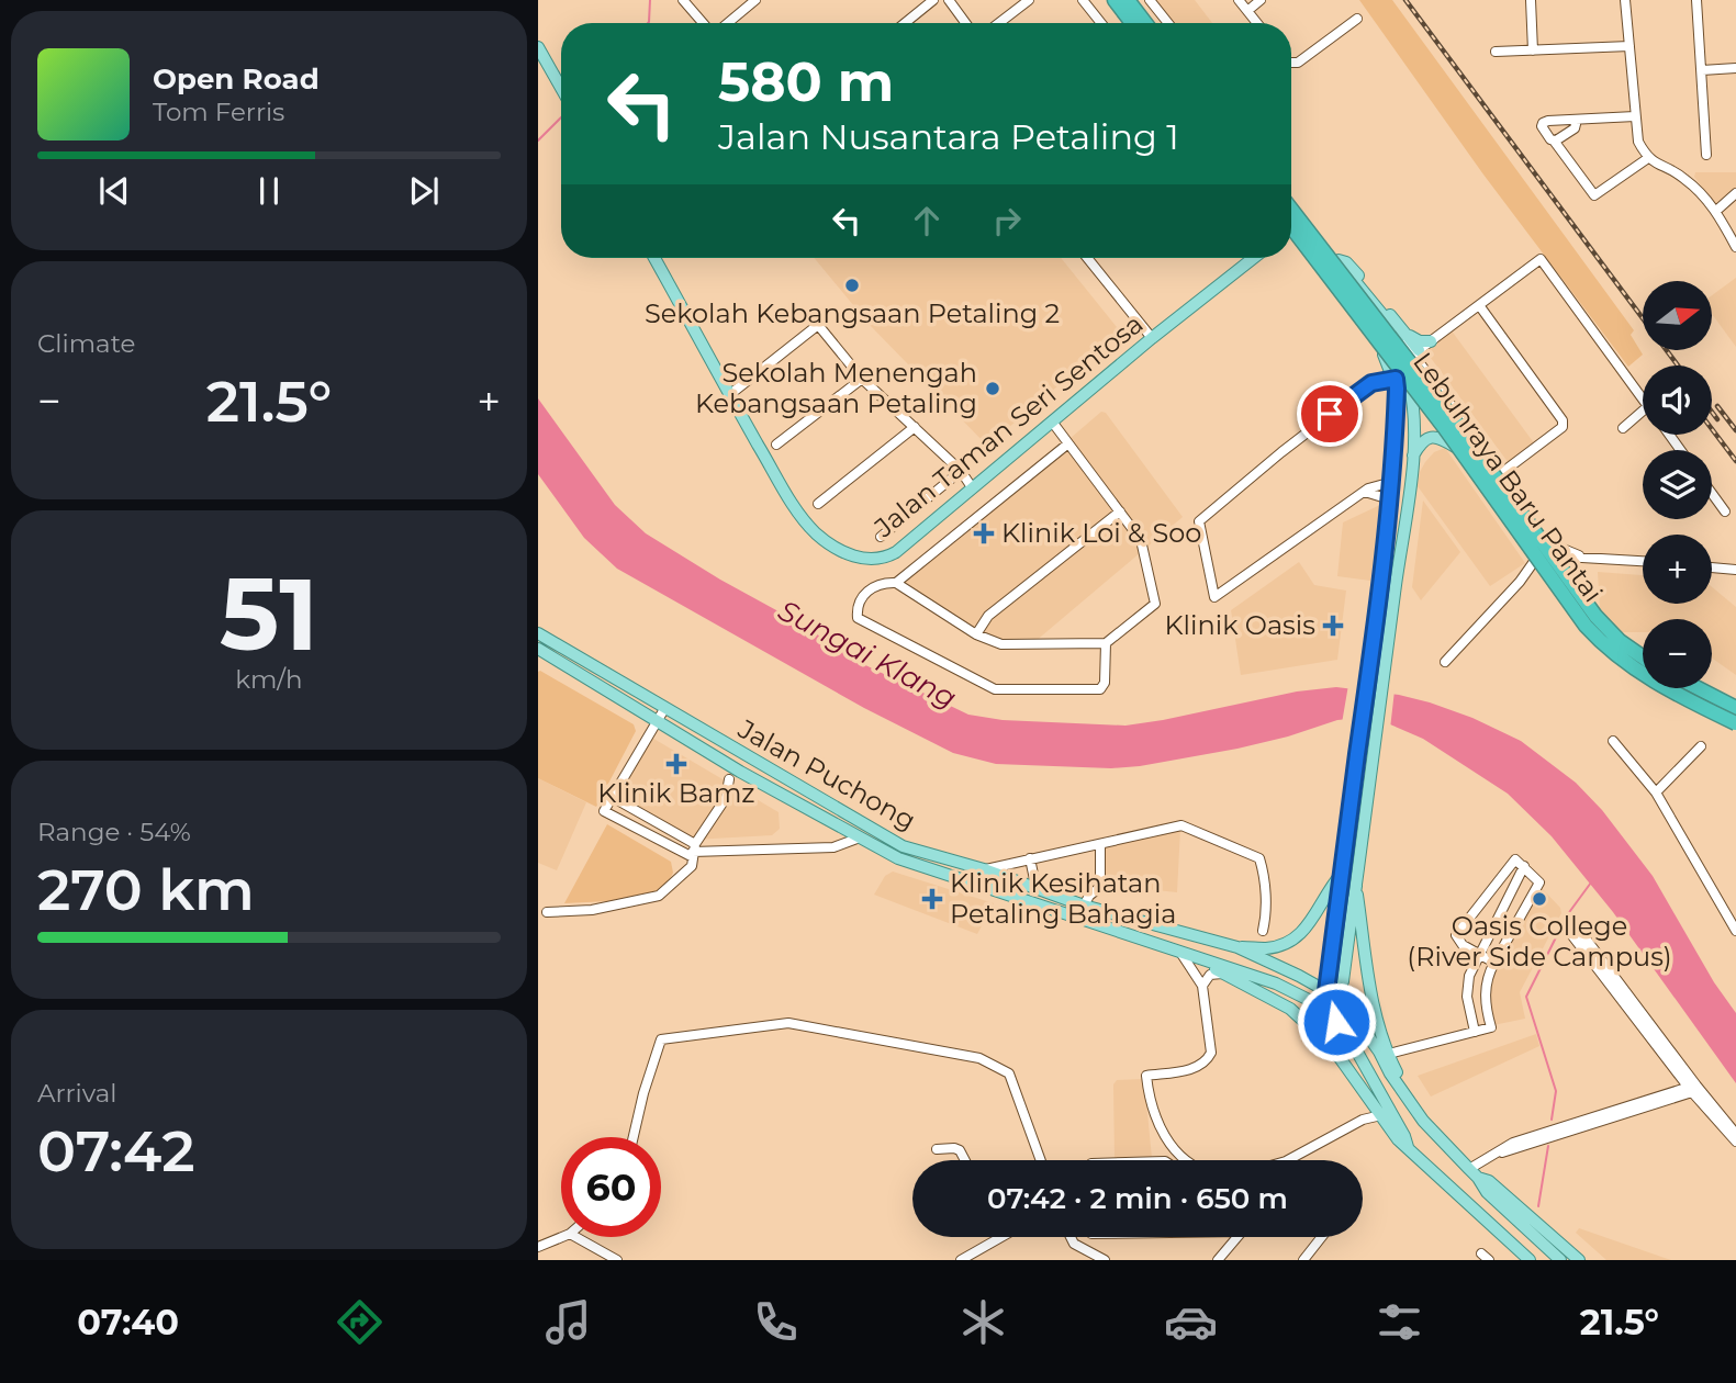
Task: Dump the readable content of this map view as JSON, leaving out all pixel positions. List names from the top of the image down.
{
  "streets": {
    "highway": ["Lebuhraya Baru Pantai"],
    "main road": ["Jalan Taman Seri Sentosa", "Jalan Puchong"]
  },
  "water": ["Sungai Klang"],
  "places": {
    "other": ["Sekolah Kebangsaan Petaling 2", "Sekolah Menengah Kebangsaan Petaling", "Oasis College (River Side Campus)"],
    "health": [
      "Klinik Loi & Soo",
      "Klinik Oasis",
      "Klinik Bamz",
      "Klinik Kesihatan Petaling Bahagia"
    ]
  },
  "north": "right",
  "page": {
    "turn": ["580 m", "Jalan Nusantara Petaling 1"],
    "song": ["Open Road", "Tom Ferris"],
    "tile": [
      "Climate",
      ["51", "km/h"],
      ["Range · 54%", "270 km"],
      ["Arrival", "07:42"]
    ],
    "map_buttons": ["+", "−"],
    "heat": ["−", "21.5°", "+"],
    "limit": "60",
    "trip": "07:42 · 2 min · 650 m",
    "tabs": ["07:40", "21.5°"]
  }
}
